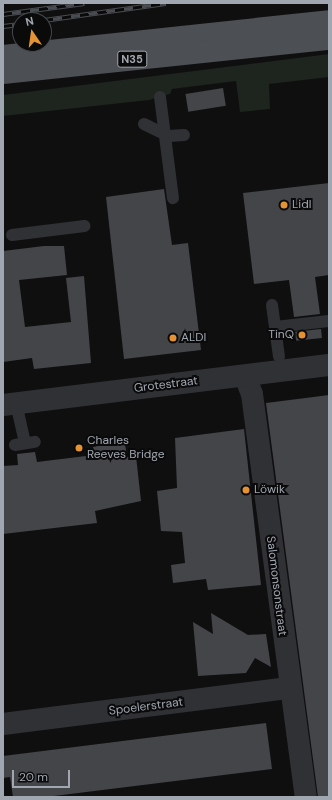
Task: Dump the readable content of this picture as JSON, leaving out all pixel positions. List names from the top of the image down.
{
  "streets": {
    "main road": ["N35"],
    "street": ["Grotestraat", "Salomonsonstraat", "Spoelerstraat"]
  },
  "crossings": [
    ["Grotestraat", "Salomonsonstraat"],
    ["Salomonsonstraat", "Spoelerstraat"]
  ],
  "places": [
    "Lidl",
    "TinQ",
    "ALDI",
    "Charles Reeves Bridge",
    "Löwik"
  ],
  "scale_bar": "20 m",
  "north": "top"
}
